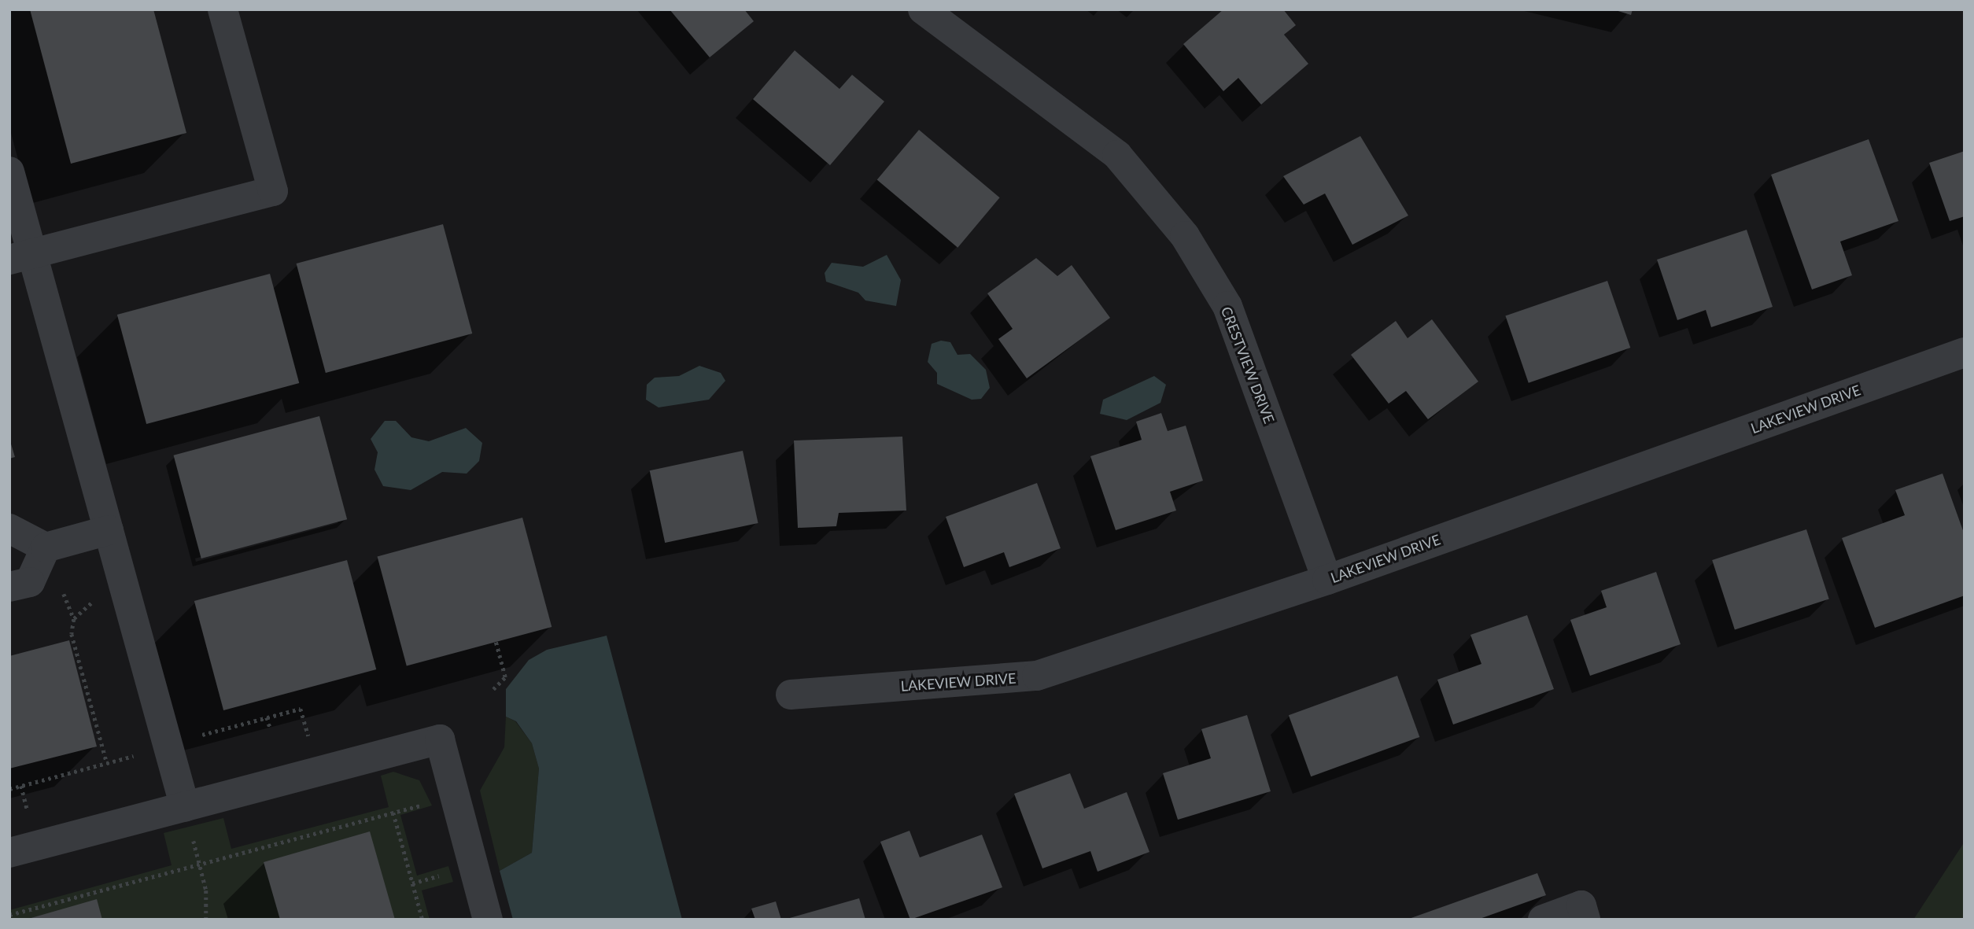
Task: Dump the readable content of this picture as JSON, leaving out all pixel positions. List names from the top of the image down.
{
  "streets": {
    "street": ["CRESTVIEW DRIVE", "LAKEVIEW DRIVE"]
  },
  "crossings": [
    ["CRESTVIEW DRIVE", "LAKEVIEW DRIVE"]
  ]
}
